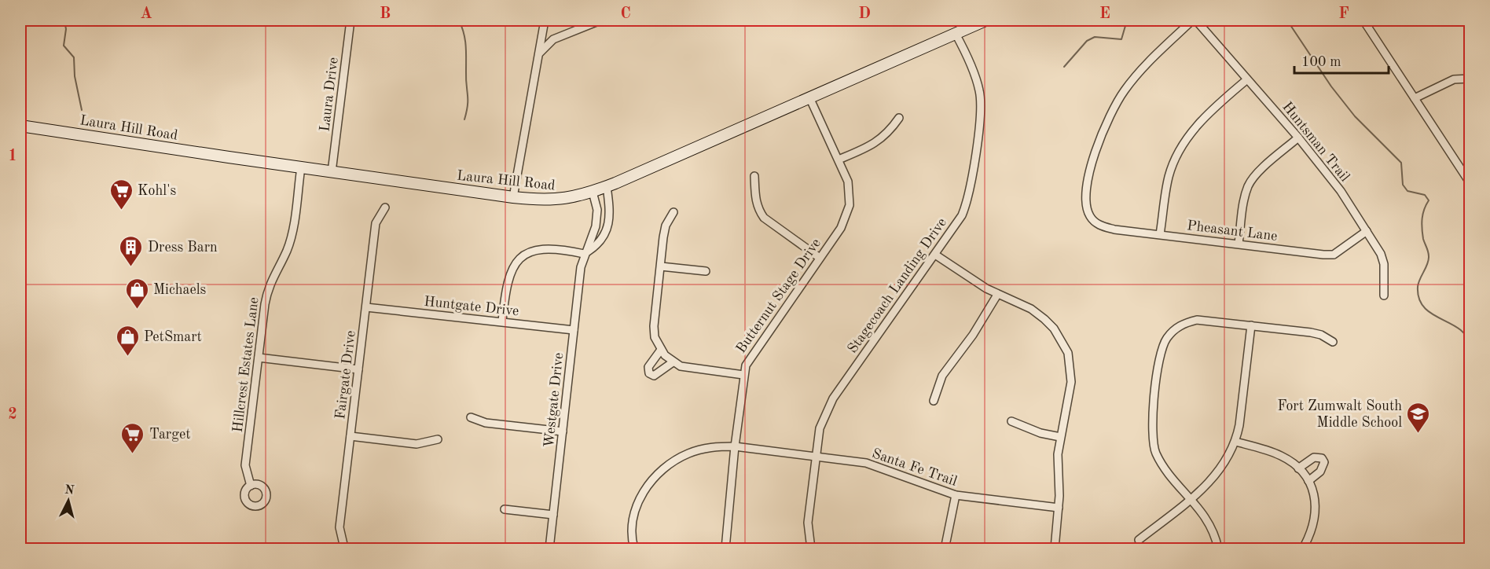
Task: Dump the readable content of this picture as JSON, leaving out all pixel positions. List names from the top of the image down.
{
  "streets": {
    "main road": ["Laura Hill Road"],
    "street": [
      "Laura Drive",
      "Huntsman Trail",
      "Pheasant Lane",
      "Stagecoach Landing Drive",
      "Butternut Stage Drive",
      "Huntgate Drive",
      "Hillcrest Estates Lane",
      "Fairgate Drive",
      "Westgate Drive",
      "Santa Fe Trail"
    ]
  },
  "crossings": [
    ["Laura Drive", "Laura Hill Road"],
    ["Laura Hill Road", "Stagecoach Landing Drive"],
    ["Laura Hill Road", "Butternut Stage Drive"],
    ["Laura Hill Road", "Hillcrest Estates Lane"],
    ["Laura Hill Road", "Westgate Drive"],
    ["Huntsman Trail", "Pheasant Lane"],
    ["Stagecoach Landing Drive", "Santa Fe Trail"],
    ["Butternut Stage Drive", "Santa Fe Trail"],
    ["Huntgate Drive", "Fairgate Drive"],
    ["Huntgate Drive", "Westgate Drive"]
  ],
  "places": {
    "supermarket": ["Kohl's", "Target"],
    "building": ["Dress Barn"],
    "shop": ["Michaels", "PetSmart"],
    "school or university": ["Fort Zumwalt South Middle School"]
  },
  "scale_bar": "100 m",
  "north": "top",
  "grid": {
    "columns": [
      "A",
      "B",
      "C",
      "D",
      "E",
      "F"
    ],
    "rows": ["1", "2"]
  }
}
